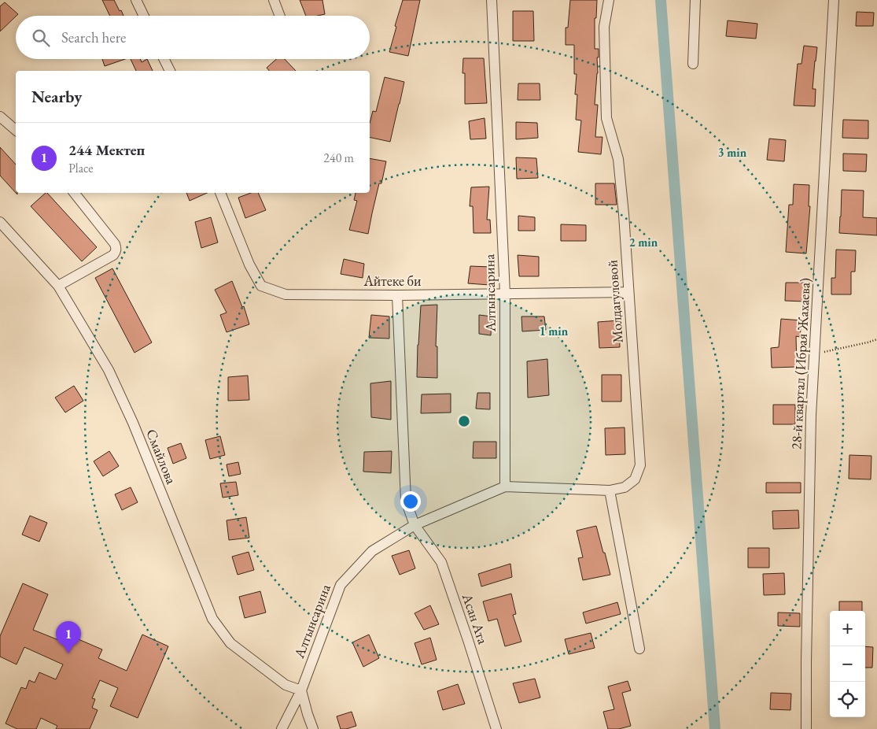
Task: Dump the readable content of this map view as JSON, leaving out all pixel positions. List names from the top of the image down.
{
  "streets": {
    "street": [
      "Айтеке би",
      "Алтынсарина",
      "Молдагуловой",
      "28-й квартал (Ибрая Жахаева)",
      "Смайлова",
      "Асан Ата"
    ]
  },
  "crossings": [
    ["Айтеке би", "Алтынсарина"],
    ["Айтеке би", "Молдагуловой"],
    ["Алтынсарина", "Молдагуловой"],
    ["Алтынсарина", "Смайлова"],
    ["Алтынсарина", "Асан Ата"]
  ],
  "page": {
    "search": "Search here",
    "heading": "Nearby",
    "list": [
      {
        "mark": "1",
        "name": "244 Мектеп",
        "note": "Place",
        "value": "240 m"
      }
    ],
    "map_buttons": ["+", "−"],
    "pins": "1"
  },
  "rings": ["3 min", "2 min", "1 min"]
}
